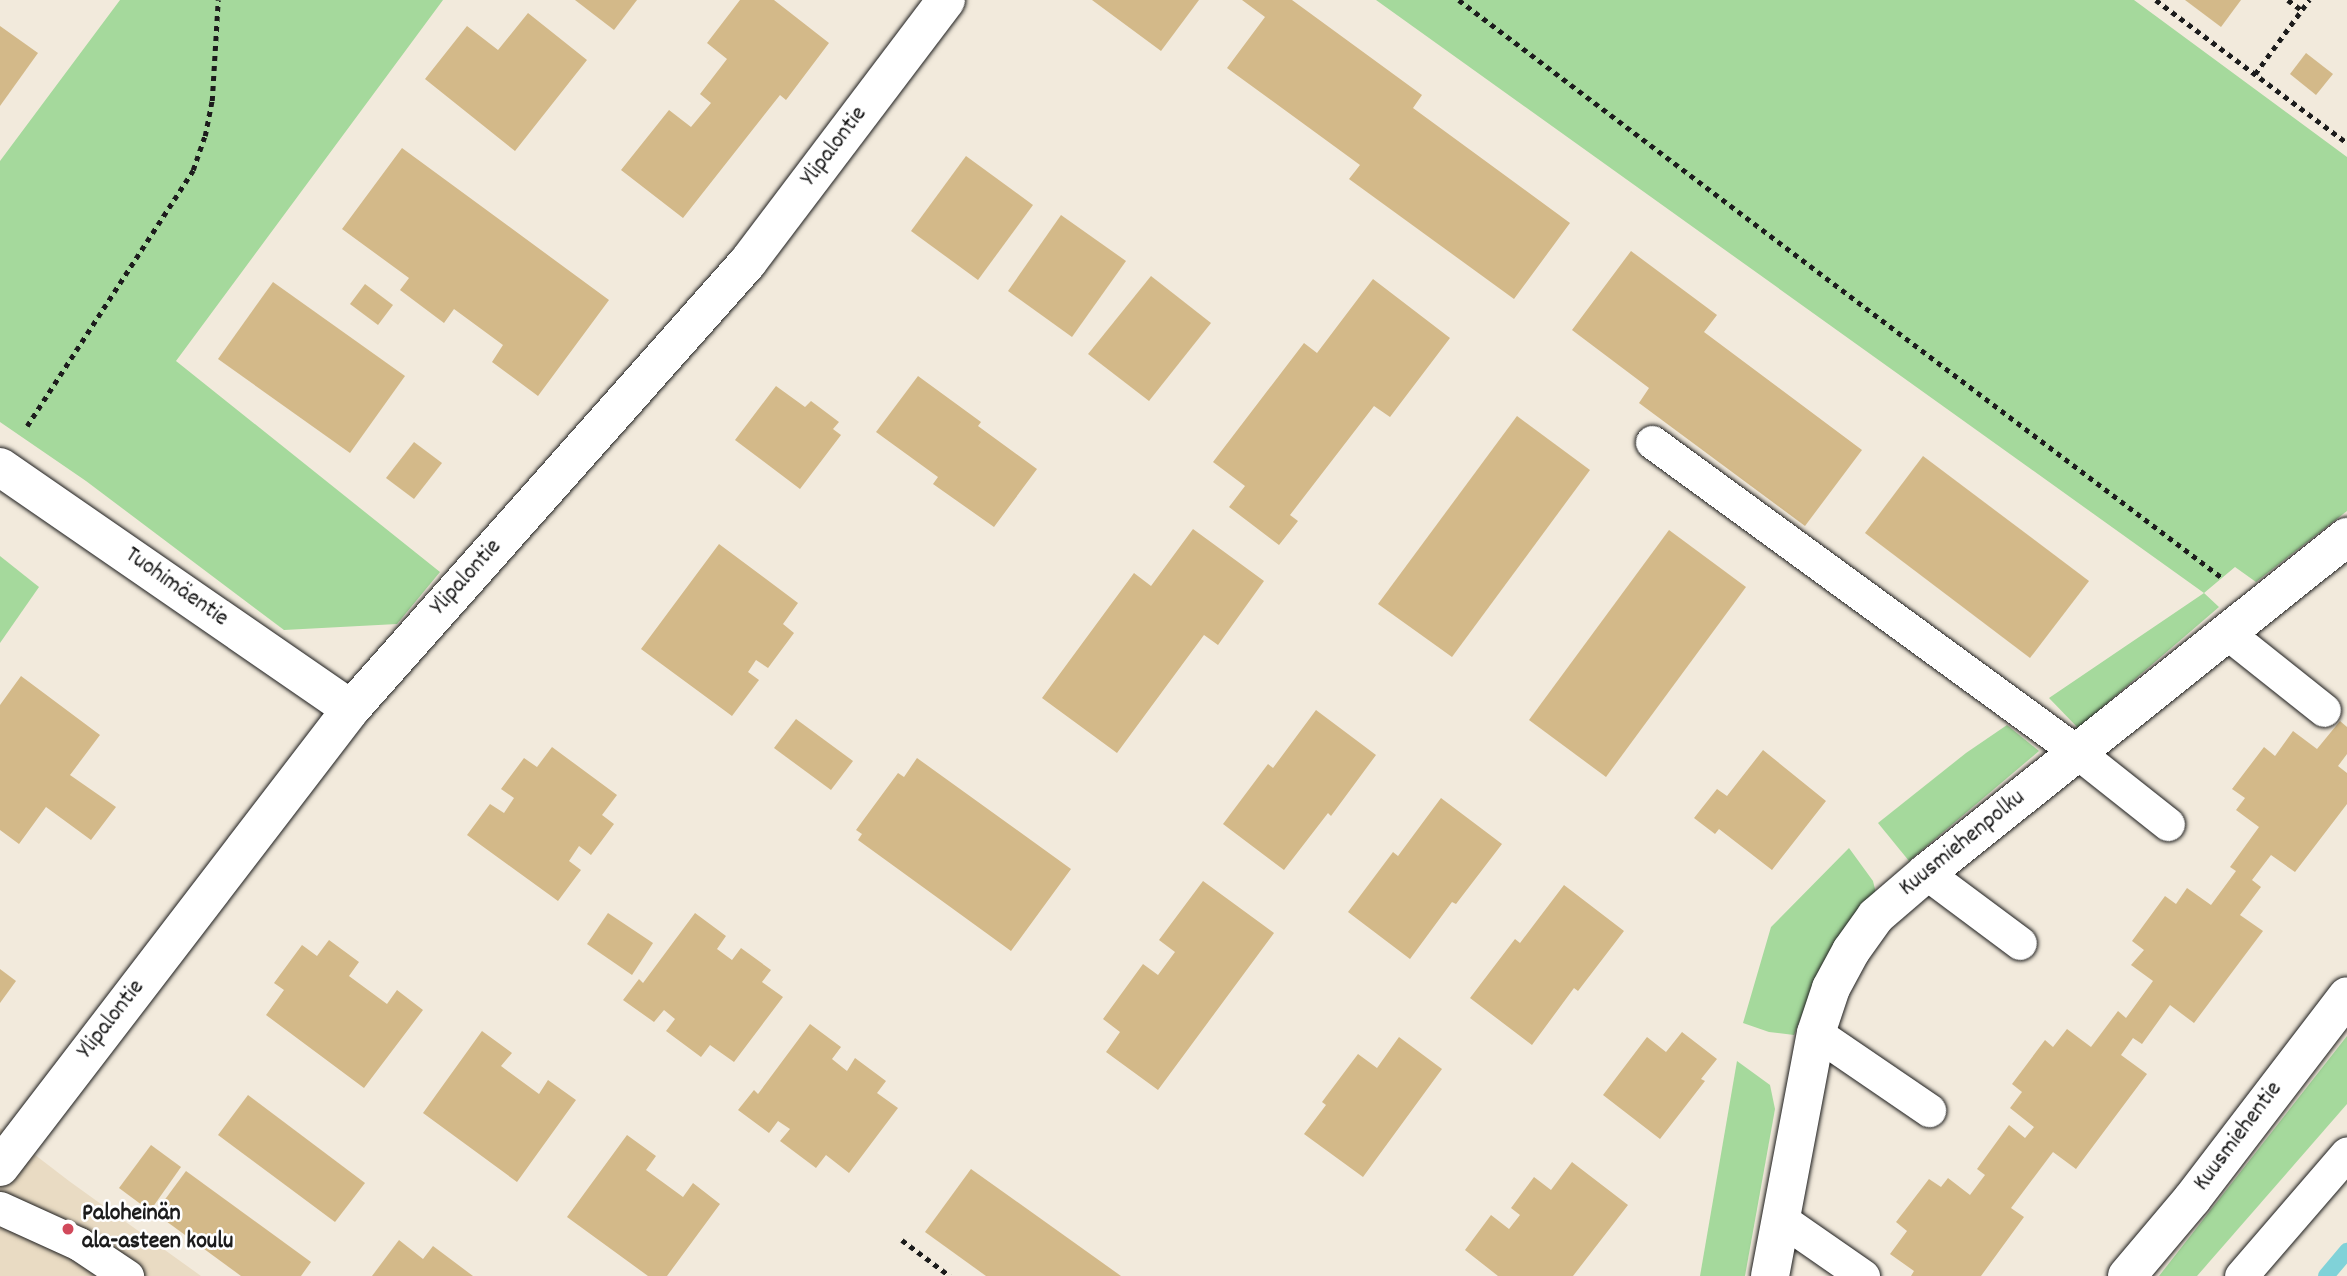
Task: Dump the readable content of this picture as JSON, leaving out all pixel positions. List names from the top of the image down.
{
  "streets": {
    "street": [
      "Ylipalontie",
      "Tuohimäentie",
      "Kuusmiehenpolku",
      "Kuusmiehentie"
    ]
  },
  "crossings": [
    ["Ylipalontie", "Tuohimäentie"]
  ],
  "places": ["Paloheinän ala-asteen koulu"]
}
